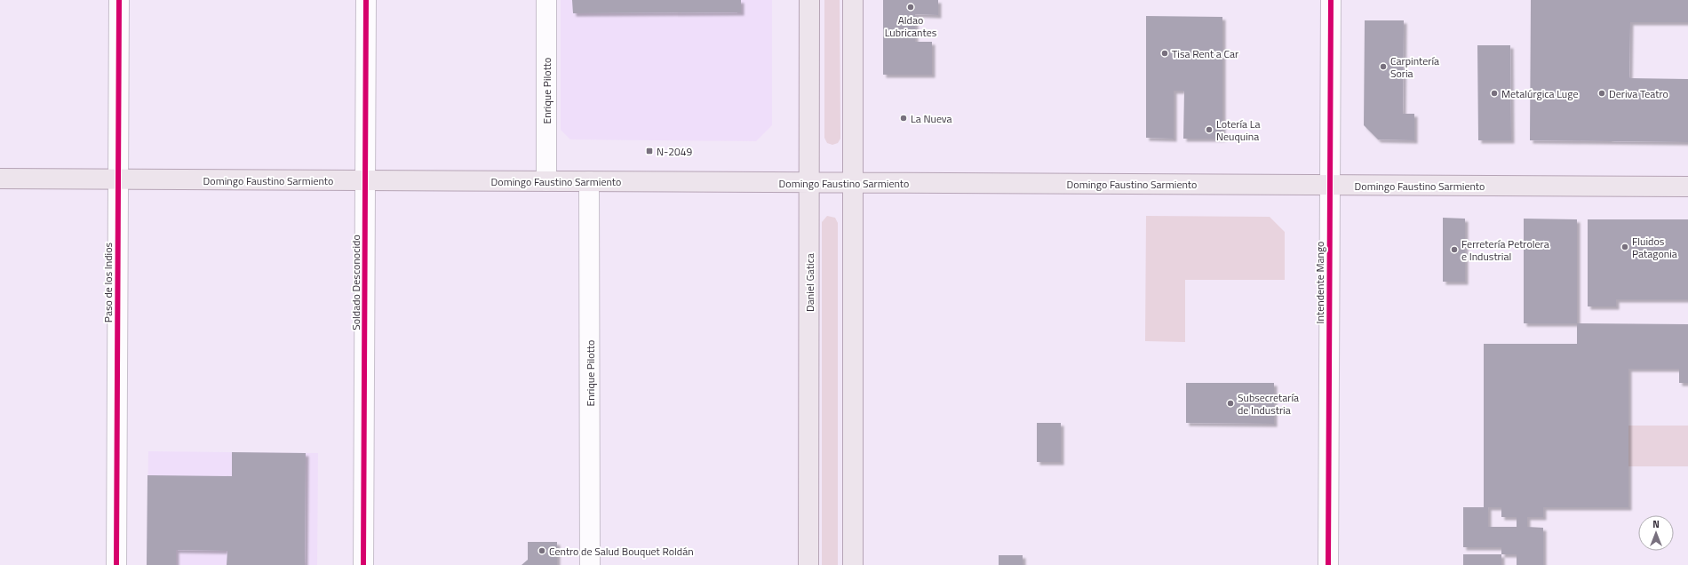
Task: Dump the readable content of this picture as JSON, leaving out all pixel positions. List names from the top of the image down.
{
  "streets": {
    "main road": ["Domingo Faustino Sarmiento", "Daniel Gatica"],
    "street": [
      "Enrique Pilotto",
      "Paso de los Indios",
      "Soldado Desconocido",
      "Intendente Mango"
    ]
  },
  "crossings": [
    ["Enrique Pilotto", "Domingo Faustino Sarmiento"],
    ["Domingo Faustino Sarmiento", "Paso de los Indios"],
    ["Domingo Faustino Sarmiento", "Soldado Desconocido"],
    ["Domingo Faustino Sarmiento", "Daniel Gatica"],
    ["Domingo Faustino Sarmiento", "Intendente Mango"]
  ],
  "places": {
    "other": [
      "Aldao Lubricantes",
      "Tisa Rent a Car",
      "Carpintería Soria",
      "Metalúrgica Luge",
      "Deriva Teatro",
      "La Nueva",
      "Lotería La Neuquina",
      "Fluidos Patagonia",
      "Ferretería Petrolera e Industrial",
      "Subsecretaría de Industria",
      "Centro de Salud Bouquet Roldán"
    ],
    "transit": ["N-2049"]
  },
  "north": "top"
}
